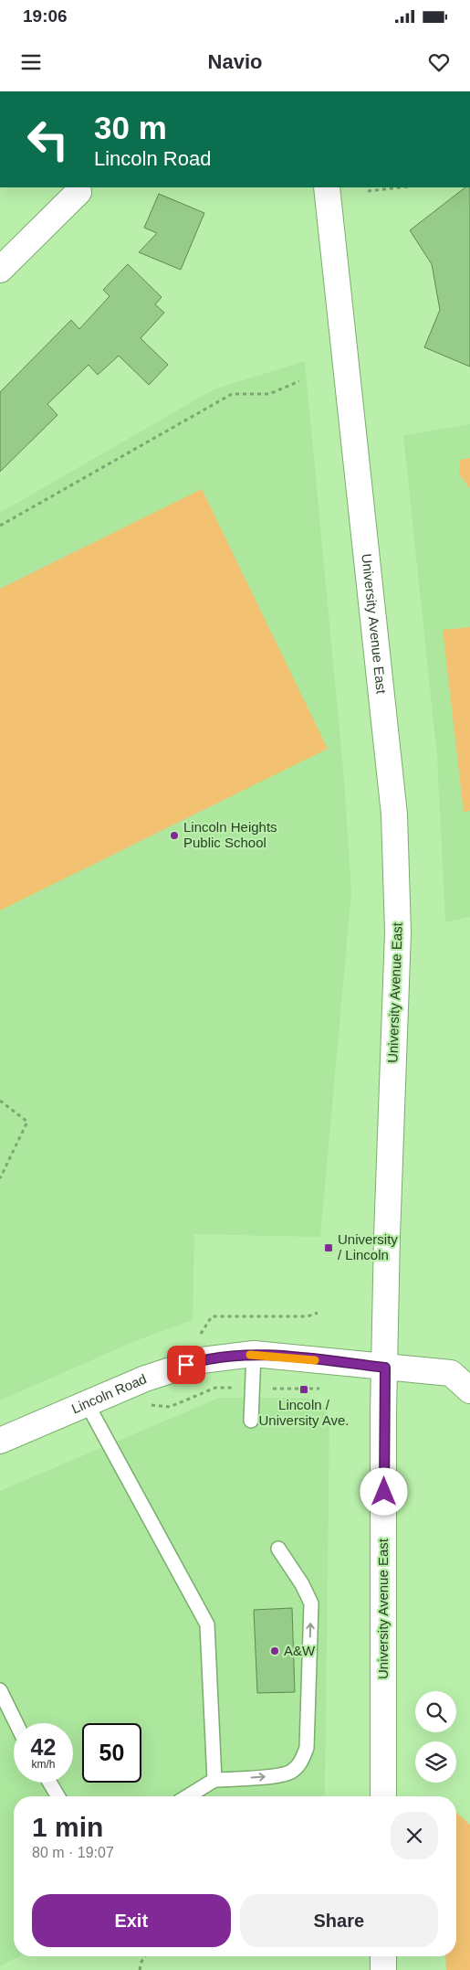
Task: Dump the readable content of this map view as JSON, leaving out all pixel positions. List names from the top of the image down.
{
  "streets": {
    "main road": ["University Avenue East", "Lincoln Road"]
  },
  "crossings": [
    ["University Avenue East", "Lincoln Road"]
  ],
  "places": {
    "other": ["Lincoln Heights Public School", "A&W"],
    "transit": ["University / Lincoln", "Lincoln / University Ave."]
  },
  "page": {
    "status": "19:06",
    "header": "Navio",
    "turn": ["30 m", "Lincoln Road"],
    "speed": "42 km/h",
    "limit": "50",
    "heading": ["1 min", "80 m · 19:07"],
    "buttons": ["Exit", "Share"]
  }
}
